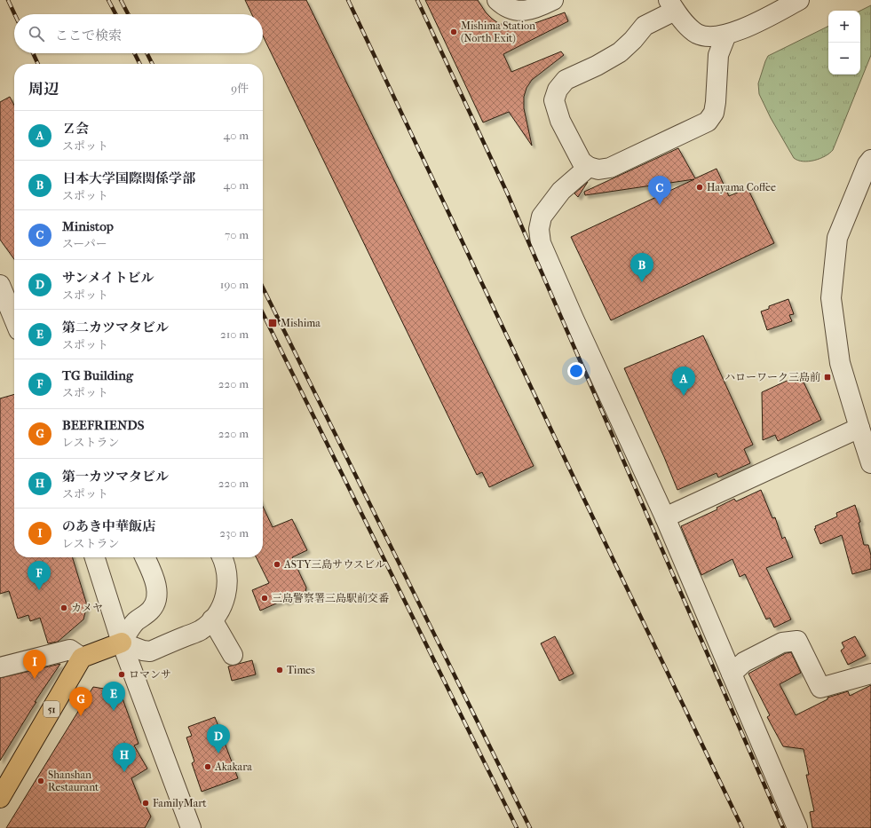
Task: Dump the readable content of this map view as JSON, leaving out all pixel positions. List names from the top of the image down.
{
  "streets": {
    "main road": ["51"]
  },
  "places": {
    "other": [
      "Mishima Station (North Exit)",
      "Hayama Coffee",
      "ASTY三島サウスビル",
      "三島警察署三島駅前交番",
      "カメヤ",
      "Times",
      "ロマンサ",
      "Akakara",
      "Shanshan Restaurant",
      "FamilyMart"
    ],
    "transit": ["Mishima", "ハローワーク三島前"]
  },
  "page": {
    "map_buttons": ["+", "−"],
    "search": "ここで検索",
    "heading": ["周辺", "9件"],
    "list": [
      {
        "mark": "A",
        "name": "Ｚ会",
        "note": "スポット",
        "value": "40 m"
      },
      {
        "mark": "B",
        "name": "日本大学国際関係学部",
        "note": "スポット",
        "value": "40 m"
      },
      {
        "mark": "C",
        "name": "Ministop",
        "note": "スーパー",
        "value": "70 m"
      },
      {
        "mark": "D",
        "name": "サンメイトビル",
        "note": "スポット",
        "value": "190 m"
      },
      {
        "mark": "E",
        "name": "第二カツマタビル",
        "note": "スポット",
        "value": "210 m"
      },
      {
        "mark": "F",
        "name": "TG Building",
        "note": "スポット",
        "value": "220 m"
      },
      {
        "mark": "G",
        "name": "BEEFRIENDS",
        "note": "レストラン",
        "value": "220 m"
      },
      {
        "mark": "H",
        "name": "第一カツマタビル",
        "note": "スポット",
        "value": "220 m"
      },
      {
        "mark": "I",
        "name": "のあき中華飯店",
        "note": "レストラン",
        "value": "230 m"
      }
    ],
    "pins": [
      "C",
      "B",
      "A",
      "F",
      "I",
      "E",
      "G",
      "D",
      "H"
    ]
  }
}
